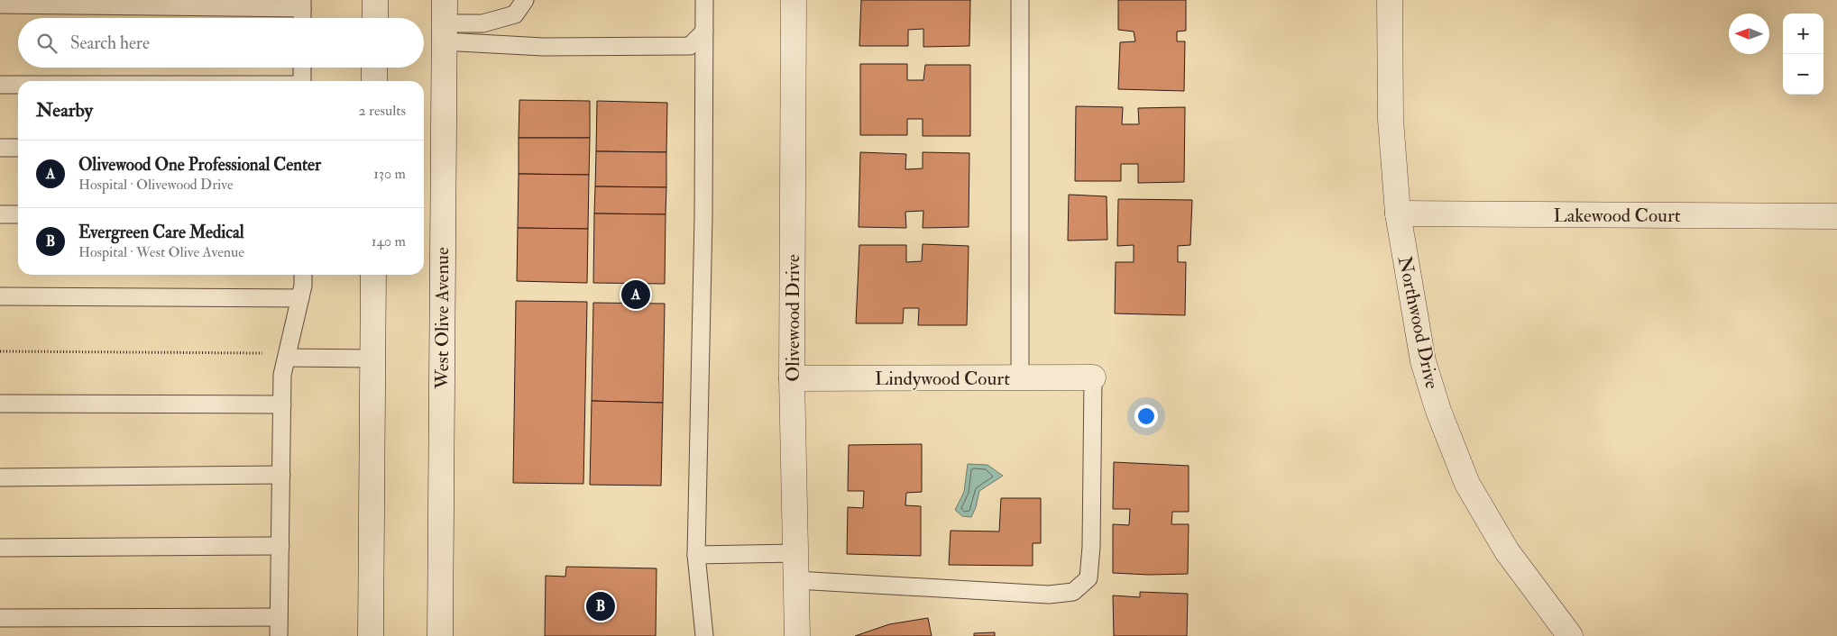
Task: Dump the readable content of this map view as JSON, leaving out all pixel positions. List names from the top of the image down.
{
  "streets": {
    "street": [
      "Lakewood Court",
      "West Olive Avenue",
      "Olivewood Drive",
      "Northwood Drive",
      "Lindywood Court"
    ]
  },
  "crossings": [
    ["Lakewood Court", "Northwood Drive"],
    ["Olivewood Drive", "Lindywood Court"]
  ],
  "north": "left",
  "page": {
    "map_buttons": ["+", "−"],
    "search": "Search here",
    "heading": ["Nearby", "2 results"],
    "list": [
      {
        "mark": "A",
        "name": "Olivewood One Professional Center",
        "note": "Hospital · Olivewood Drive",
        "value": "130 m"
      },
      {
        "mark": "B",
        "name": "Evergreen Care Medical",
        "note": "Hospital · West Olive Avenue",
        "value": "140 m"
      }
    ],
    "pins": ["A", "B"]
  }
}
